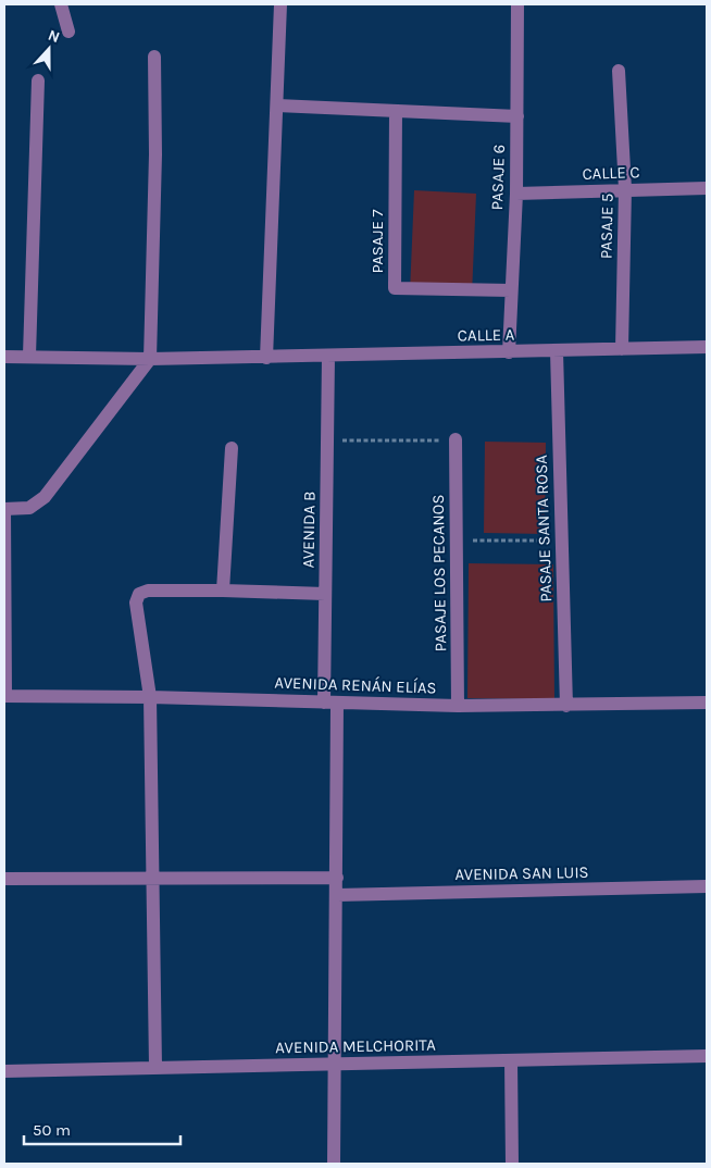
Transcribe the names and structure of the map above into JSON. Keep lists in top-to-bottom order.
{
  "streets": {
    "street": [
      "CALLE C",
      "PASAJE 6",
      "PASAJE 5",
      "PASAJE 7",
      "CALLE A",
      "PASAJE SANTA ROSA",
      "AVENIDA B",
      "PASAJE LOS PECANOS",
      "AVENIDA RENÁN ELÍAS",
      "AVENIDA SAN LUIS",
      "AVENIDA MELCHORITA"
    ]
  },
  "crossings": [
    ["CALLE C", "PASAJE 6"],
    ["CALLE C", "PASAJE 5"],
    ["PASAJE 6", "PASAJE 7"],
    ["PASAJE 6", "CALLE A"],
    ["PASAJE 5", "CALLE A"],
    ["CALLE A", "PASAJE SANTA ROSA"],
    ["CALLE A", "AVENIDA B"],
    ["PASAJE SANTA ROSA", "AVENIDA RENÁN ELÍAS"],
    ["AVENIDA B", "AVENIDA RENÁN ELÍAS"],
    ["AVENIDA B", "AVENIDA SAN LUIS"],
    ["AVENIDA B", "AVENIDA MELCHORITA"],
    ["PASAJE LOS PECANOS", "AVENIDA RENÁN ELÍAS"]
  ],
  "scale_bar": "50 m",
  "north": "top"
}
